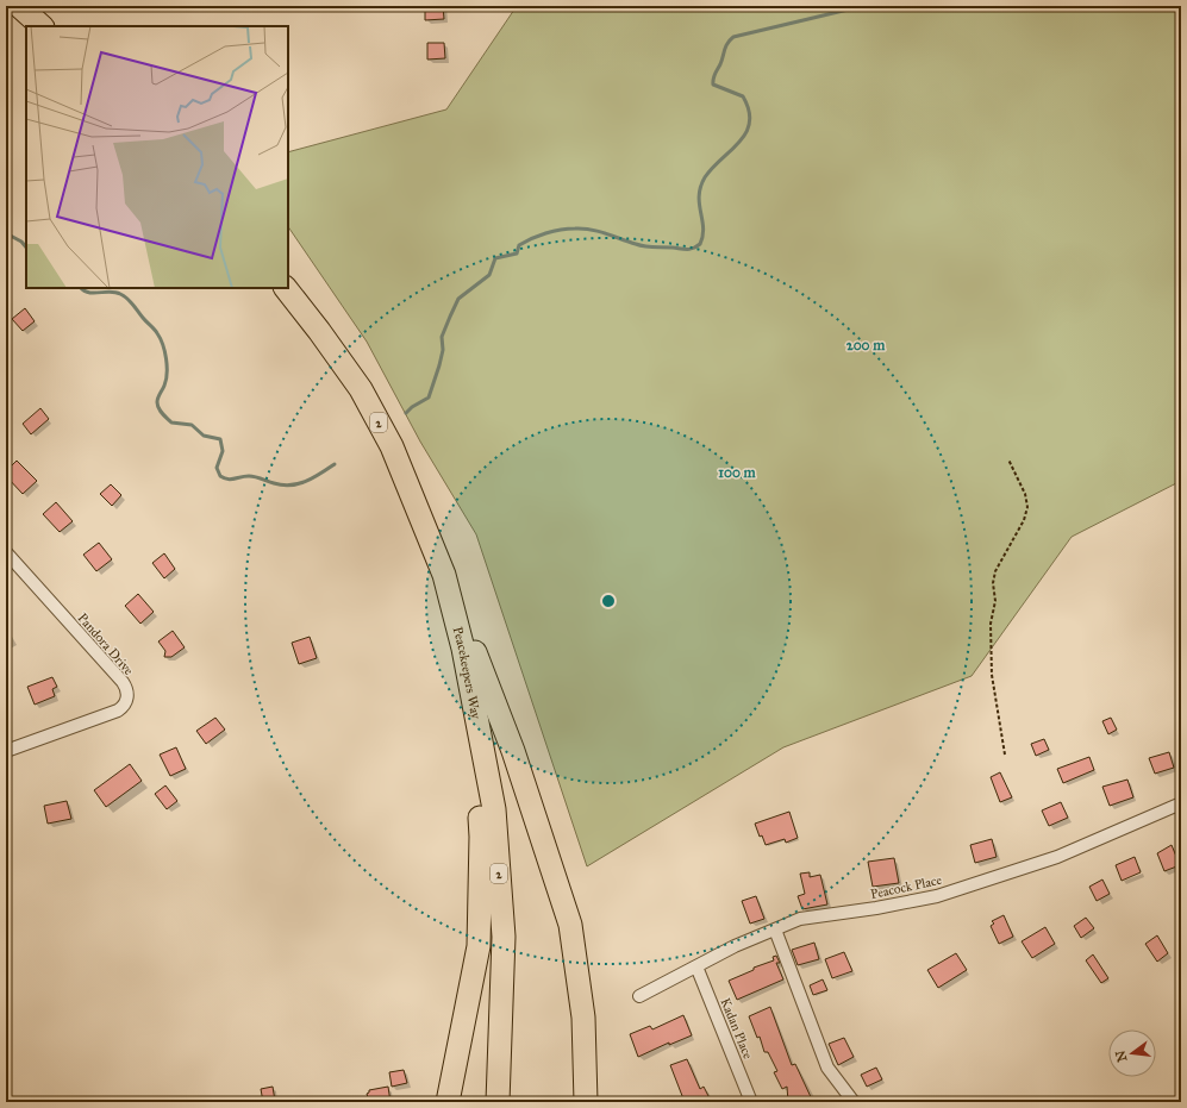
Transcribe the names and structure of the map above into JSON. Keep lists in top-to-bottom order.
{
  "streets": {
    "highway": ["2", "Peacekeepers Way"],
    "street": ["Pandora Drive", "Peacock Place", "Kadan Place"]
  },
  "crossings": [
    ["Peacock Place", "Kadan Place"]
  ],
  "north": "left",
  "rings": ["200 m", "100 m"]
}
